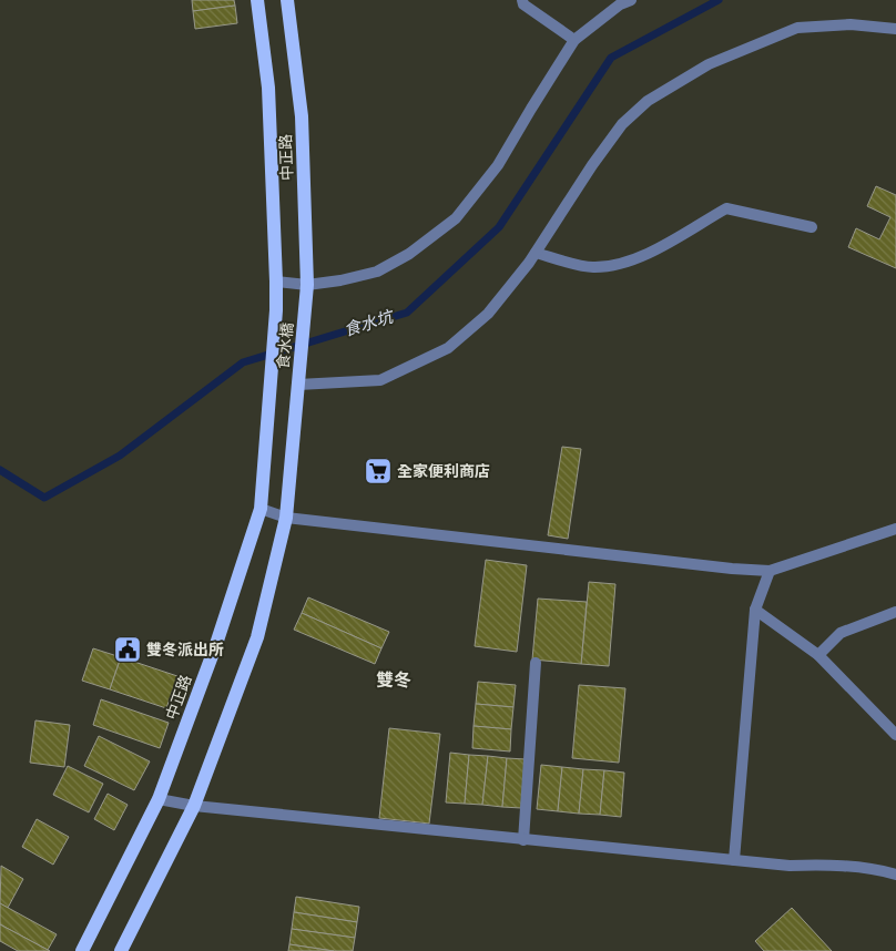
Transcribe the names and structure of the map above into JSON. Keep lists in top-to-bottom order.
{
  "streets": {
    "main road": ["中正路", "食水橋"]
  },
  "crossings": [
    ["中正路", "食水橋"]
  ],
  "districts": ["雙冬"],
  "water": ["食水坑"],
  "places": {
    "supermarket": ["全家便利商店"],
    "public building": ["雙冬派出所"]
  }
}
